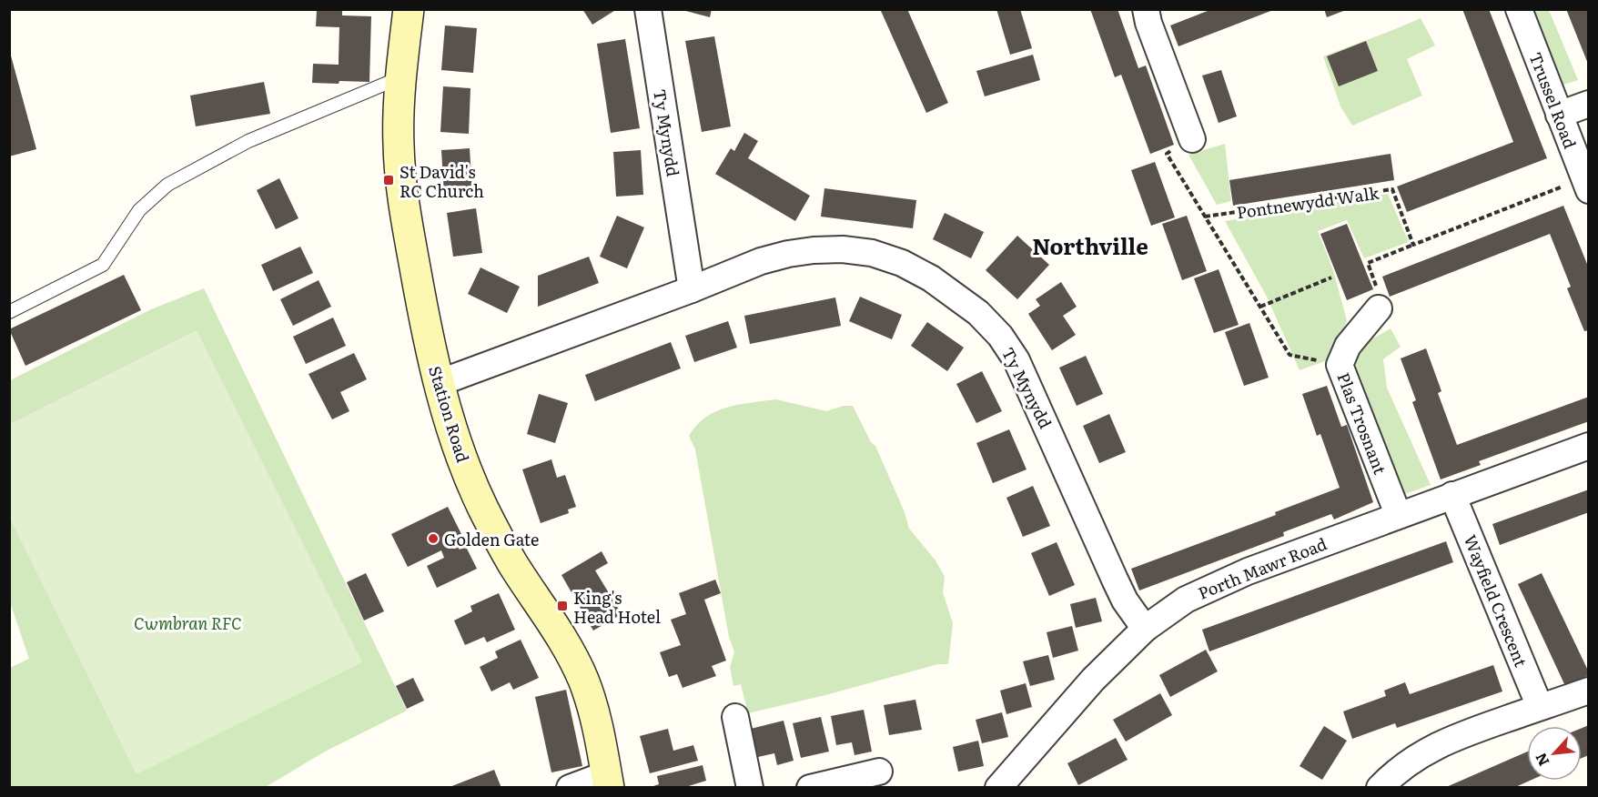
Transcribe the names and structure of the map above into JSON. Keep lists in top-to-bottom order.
{
  "streets": {
    "street": [
      "Trussel Road",
      "Ty Mynydd",
      "Station Road",
      "Plas Trosnant",
      "Porth Mawr Road",
      "Wayfield Crescent"
    ],
    "path": ["Pontnewydd Walk"]
  },
  "crossings": [
    ["Ty Mynydd", "Station Road"],
    ["Ty Mynydd", "Porth Mawr Road"],
    ["Plas Trosnant", "Porth Mawr Road"],
    ["Porth Mawr Road", "Wayfield Crescent"]
  ],
  "districts": ["Northville"],
  "parks": ["Cwmbran RFC"],
  "places": {
    "transit": ["St David's RC Church", "King's Head Hotel"],
    "other": ["Golden Gate"]
  },
  "north": "bottom left"
}
